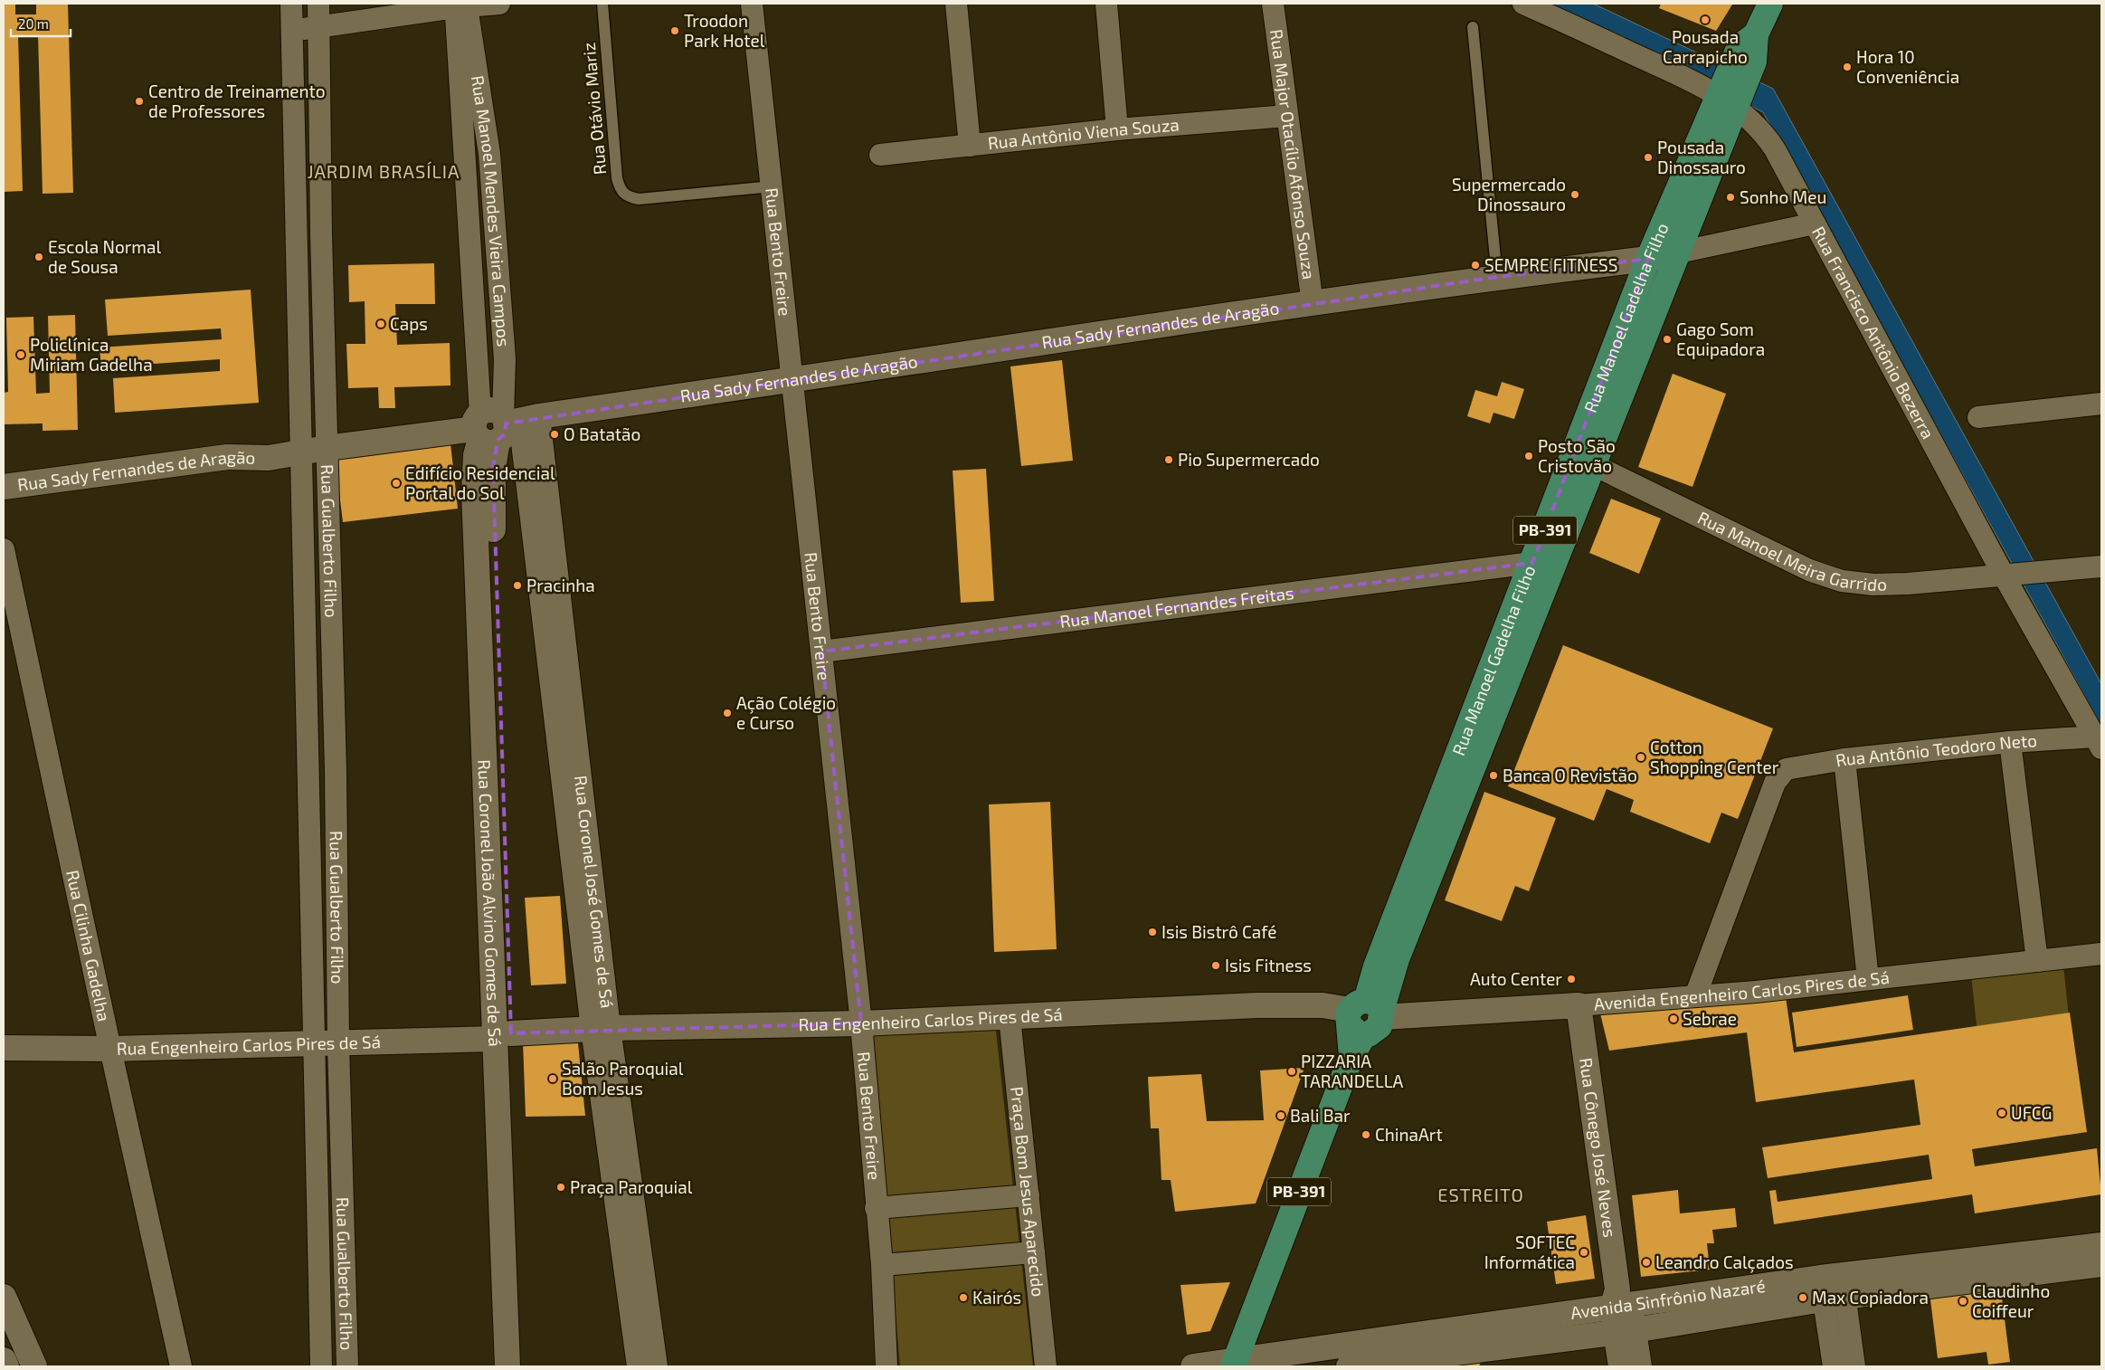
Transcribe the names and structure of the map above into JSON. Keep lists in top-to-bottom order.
{
  "streets": {
    "main road": ["Rua Manoel Gadelha Filho", "PB-391"],
    "street": [
      "Rua Antônio Viena Souza",
      "Rua Major Otacílio Afonso Souza",
      "Rua Manoel Mendes Vieira Campos",
      "Rua Bento Freire",
      "Rua Sady Fernandes de Aragão",
      "Rua Francisco Antônio Bezerra",
      "Rua Gualberto Filho",
      "Rua Manoel Meira Garrido",
      "Rua Manoel Fernandes Freitas",
      "Rua Antônio Teodoro Neto",
      "Rua Coronel José Gomes de Sá",
      "Rua Coronel João Alvino Gomes de Sá",
      "Rua Cilinha Gadelha",
      "Avenida Engenheiro Carlos Pires de Sá",
      "Rua Engenheiro Carlos Pires de Sá",
      "Rua Cônego José Neves",
      "Praça Bom Jesus Aparecido",
      "Avenida Sinfrônio Nazaré"
    ],
    "lane": ["Rua Otávio Mariz"]
  },
  "crossings": [
    ["Rua Otávio Mariz", "Rua Bento Freire"],
    ["Rua Antônio Viena Souza", "Rua Major Otacílio Afonso Souza"],
    ["Rua Major Otacílio Afonso Souza", "Rua Sady Fernandes de Aragão"],
    ["Rua Manoel Mendes Vieira Campos", "Rua Sady Fernandes de Aragão"],
    ["Rua Manoel Mendes Vieira Campos", "Rua Coronel José Gomes de Sá"],
    ["Rua Manoel Mendes Vieira Campos", "Rua Coronel João Alvino Gomes de Sá"],
    ["Rua Bento Freire", "Rua Sady Fernandes de Aragão"],
    ["Rua Bento Freire", "Rua Manoel Fernandes Freitas"],
    ["Rua Bento Freire", "Rua Engenheiro Carlos Pires de Sá"],
    ["Rua Manoel Gadelha Filho", "Rua Sady Fernandes de Aragão"],
    ["Rua Manoel Gadelha Filho", "Rua Francisco Antônio Bezerra"],
    ["Rua Manoel Gadelha Filho", "PB-391"],
    ["Rua Manoel Gadelha Filho", "Rua Manoel Meira Garrido"],
    ["Rua Manoel Gadelha Filho", "Rua Manoel Fernandes Freitas"],
    ["Rua Manoel Gadelha Filho", "Avenida Engenheiro Carlos Pires de Sá"],
    ["Rua Manoel Gadelha Filho", "Rua Engenheiro Carlos Pires de Sá"],
    ["Rua Sady Fernandes de Aragão", "Rua Francisco Antônio Bezerra"],
    ["Rua Sady Fernandes de Aragão", "Rua Gualberto Filho"],
    ["Rua Sady Fernandes de Aragão", "Rua Coronel José Gomes de Sá"],
    ["Rua Sady Fernandes de Aragão", "Rua Coronel João Alvino Gomes de Sá"],
    ["Rua Francisco Antônio Bezerra", "PB-391"],
    ["Rua Francisco Antônio Bezerra", "Rua Manoel Meira Garrido"],
    ["Rua Francisco Antônio Bezerra", "Rua Antônio Teodoro Neto"],
    ["PB-391", "Avenida Engenheiro Carlos Pires de Sá"],
    ["PB-391", "Rua Engenheiro Carlos Pires de Sá"],
    ["PB-391", "Avenida Sinfrônio Nazaré"],
    ["Rua Gualberto Filho", "Rua Engenheiro Carlos Pires de Sá"],
    ["Rua Antônio Teodoro Neto", "Avenida Engenheiro Carlos Pires de Sá"],
    ["Rua Coronel José Gomes de Sá", "Rua Coronel João Alvino Gomes de Sá"],
    ["Rua Coronel José Gomes de Sá", "Rua Engenheiro Carlos Pires de Sá"],
    ["Rua Coronel João Alvino Gomes de Sá", "Rua Engenheiro Carlos Pires de Sá"],
    ["Rua Cilinha Gadelha", "Rua Engenheiro Carlos Pires de Sá"],
    ["Avenida Engenheiro Carlos Pires de Sá", "Rua Engenheiro Carlos Pires de Sá"],
    ["Avenida Engenheiro Carlos Pires de Sá", "Rua Cônego José Neves"],
    ["Rua Engenheiro Carlos Pires de Sá", "Praça Bom Jesus Aparecido"],
    ["Rua Cônego José Neves", "Avenida Sinfrônio Nazaré"]
  ],
  "districts": ["JARDIM BRASÍLIA", "ESTREITO"],
  "places": [
    "Pousada Carrapicho",
    "Troodon Park Hotel",
    "Hora 10 Conveniência",
    "Centro de Treinamento de Professores",
    "Pousada Dinossauro",
    "Supermercado Dinossauro",
    "Sonho Meu",
    "Escola Normal de Sousa",
    "SEMPRE FITNESS",
    "Caps",
    "Gago Som Equipadora",
    "Policlínica Miriam Gadelha",
    "O Batatão",
    "Posto São Cristovão",
    "Pio Supermercado",
    "Edifício Residencial Portal do Sol",
    "Pracinha",
    "Ação Colégio e Curso",
    "Cotton Shopping Center",
    "Banca O Revistão",
    "Isis Bistrô Café",
    "Isis Fitness",
    "Auto Center",
    "Sebrae",
    "PIZZARIA TARANDELLA",
    "Salão Paroquial Bom Jesus",
    "UFCG",
    "Bali Bar",
    "ChinaArt",
    "Praça Paroquial",
    "SOFTEC Informática",
    "Leandro Calçados",
    "Kairós",
    "Max Copiadora",
    "Claudinho Coiffeur"
  ],
  "scale_bar": "20 m"
}
